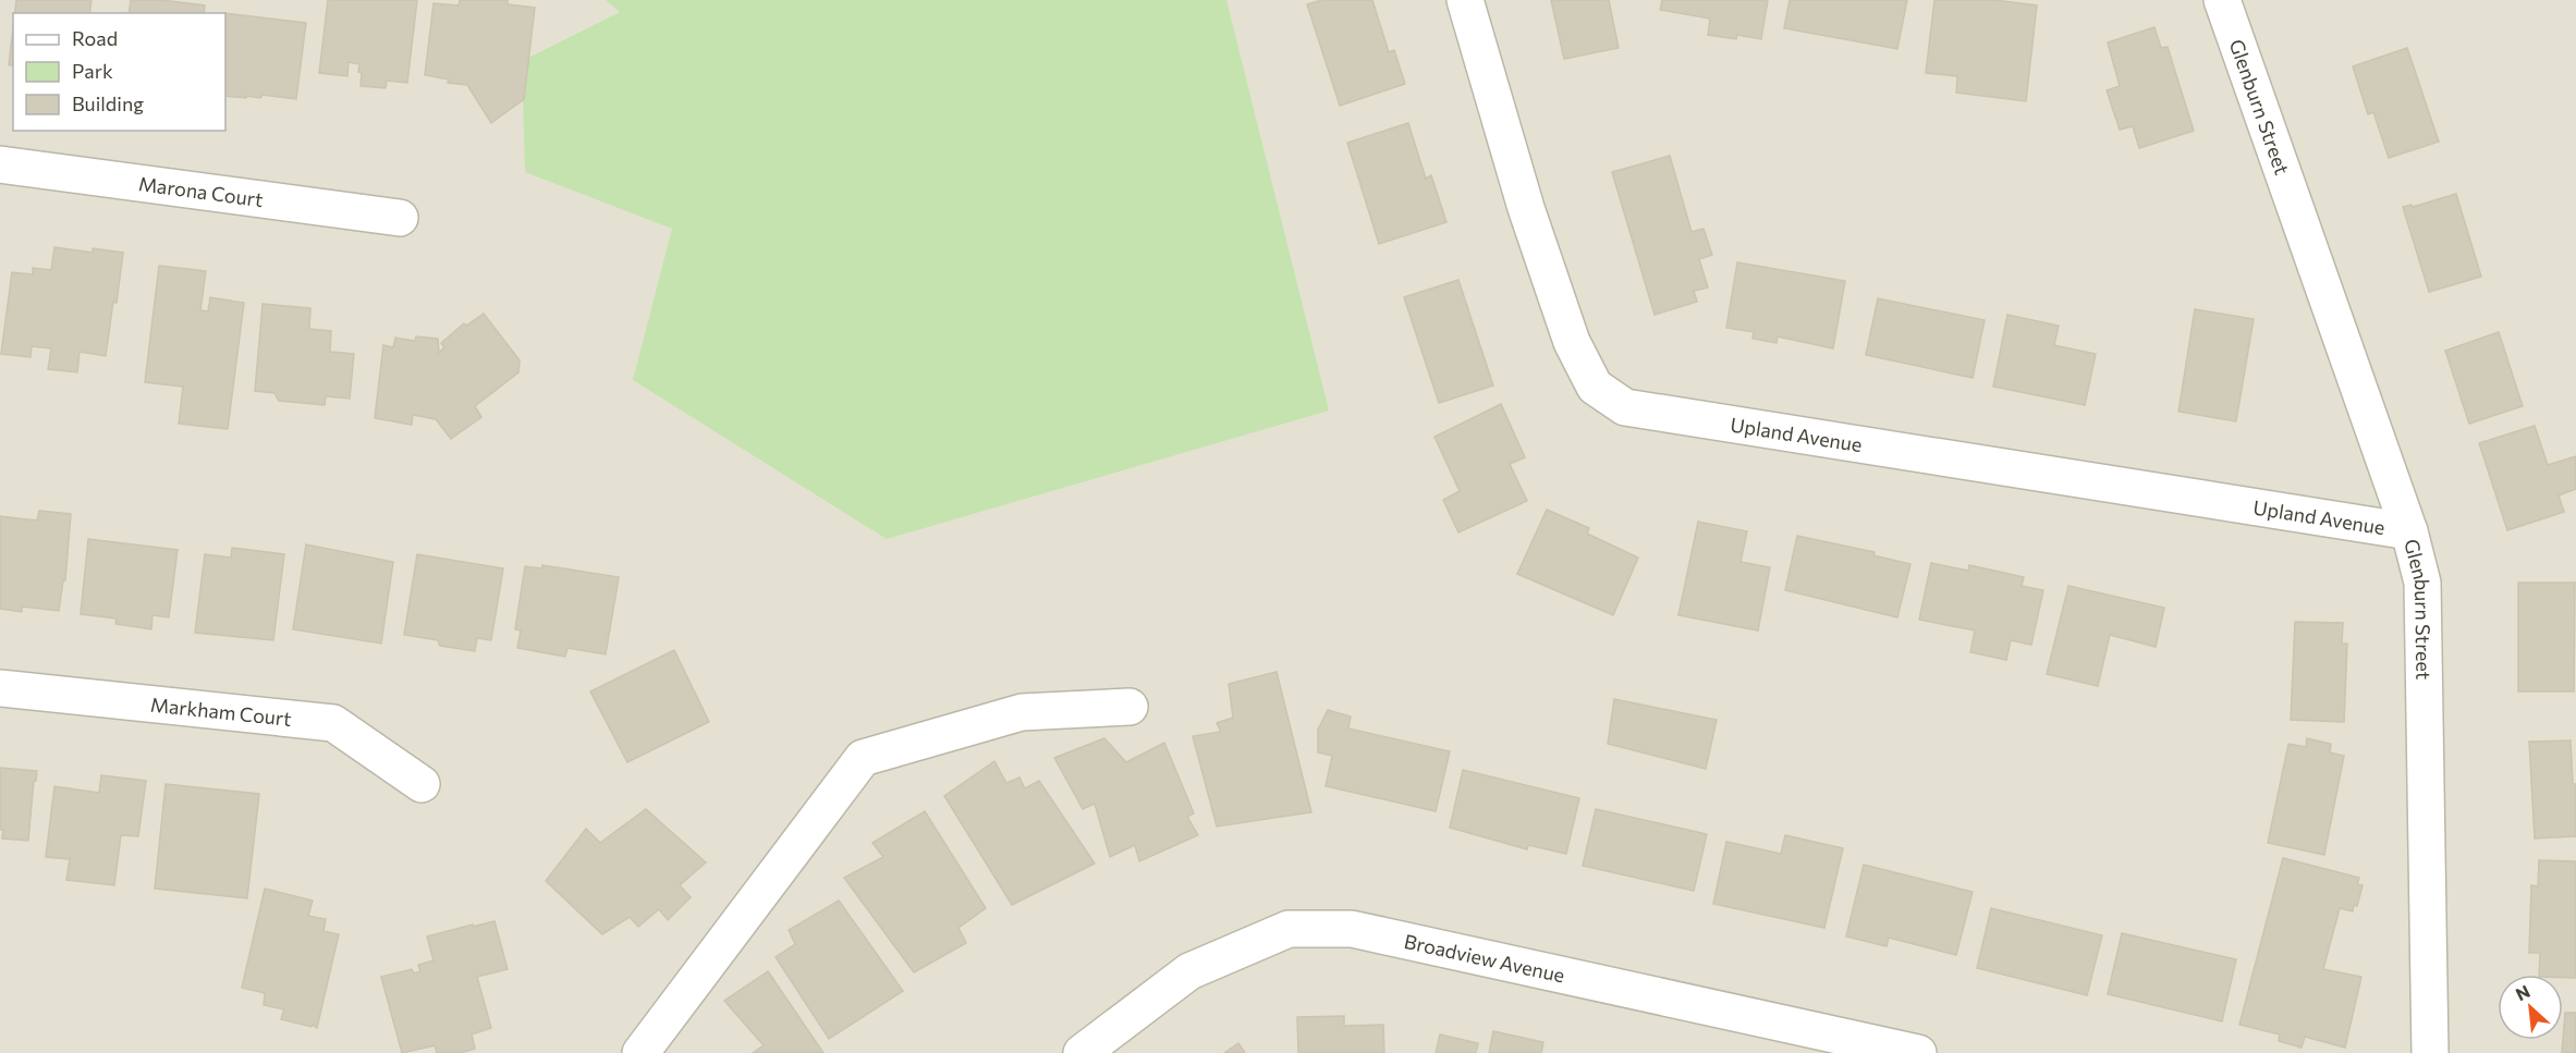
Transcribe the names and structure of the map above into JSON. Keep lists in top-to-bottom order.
{
  "streets": {
    "street": [
      "Glenburn Street",
      "Marona Court",
      "Upland Avenue",
      "Markham Court",
      "Broadview Avenue"
    ]
  },
  "crossings": [
    ["Glenburn Street", "Upland Avenue"]
  ],
  "legend": ["Road", "Park", "Building"],
  "north": "top left"
}
